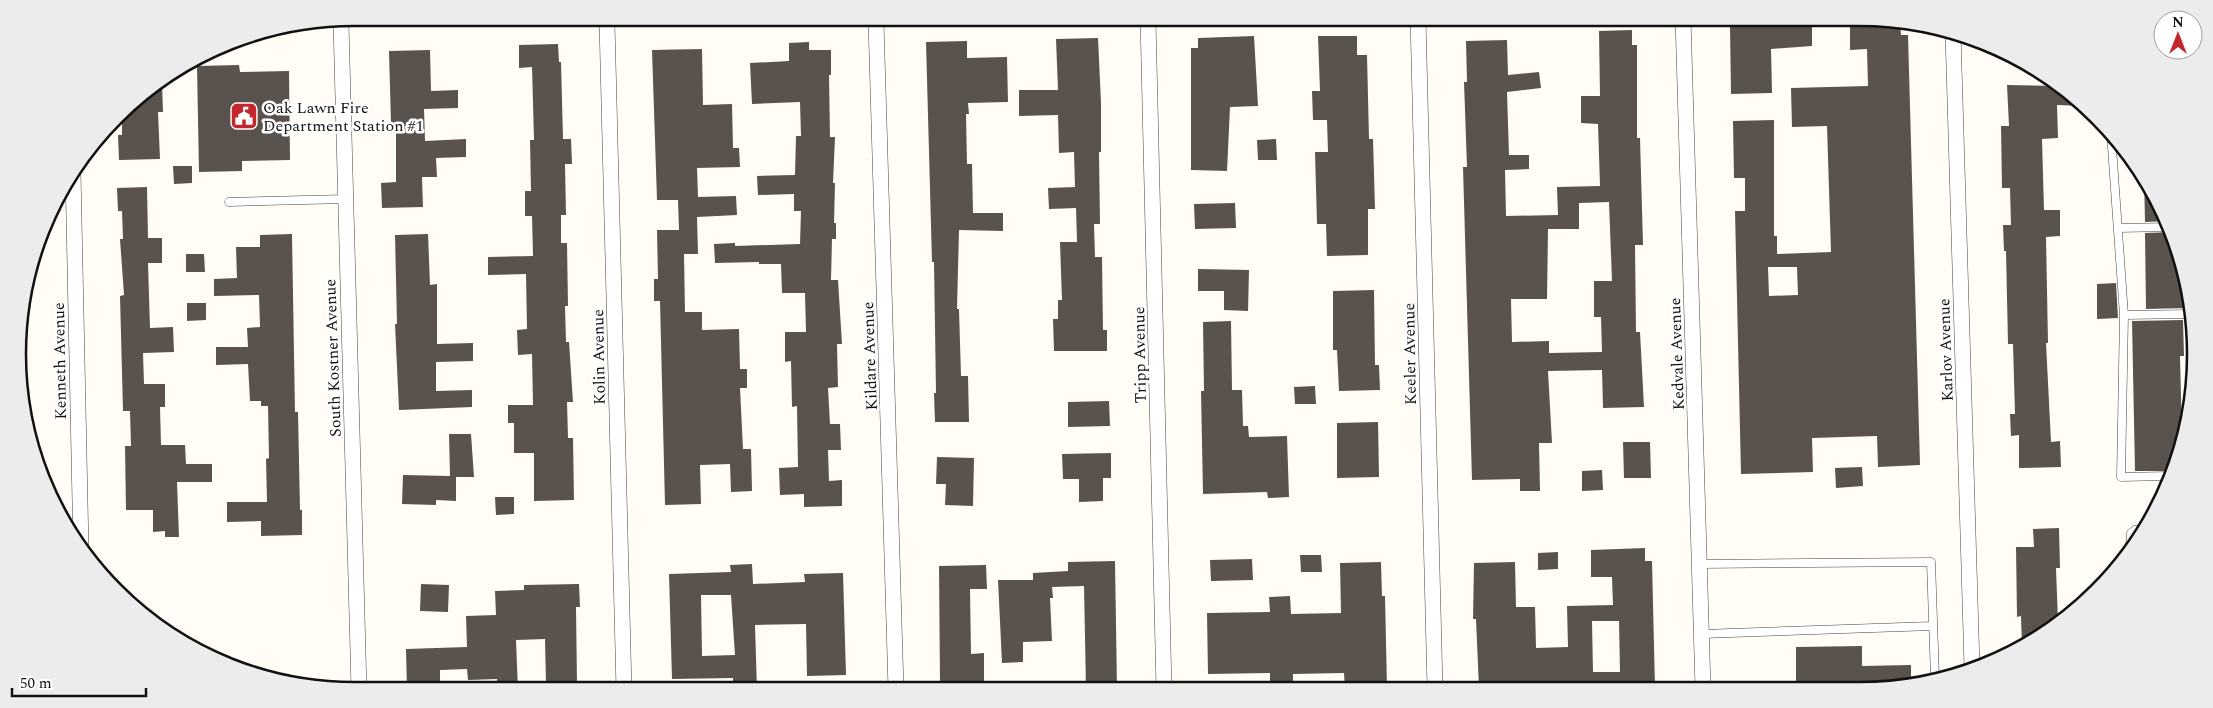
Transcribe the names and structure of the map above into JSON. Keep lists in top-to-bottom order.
{
  "streets": {
    "street": [
      "Karlov Avenue",
      "Keeler Avenue",
      "Kedvale Avenue",
      "Tripp Avenue",
      "Kildare Avenue",
      "Kolin Avenue",
      "South Kostner Avenue",
      "Kenneth Avenue"
    ]
  },
  "places": {
    "public building": ["Oak Lawn Fire Department Station #1"]
  },
  "scale_bar": "50 m",
  "north": "top"
}
